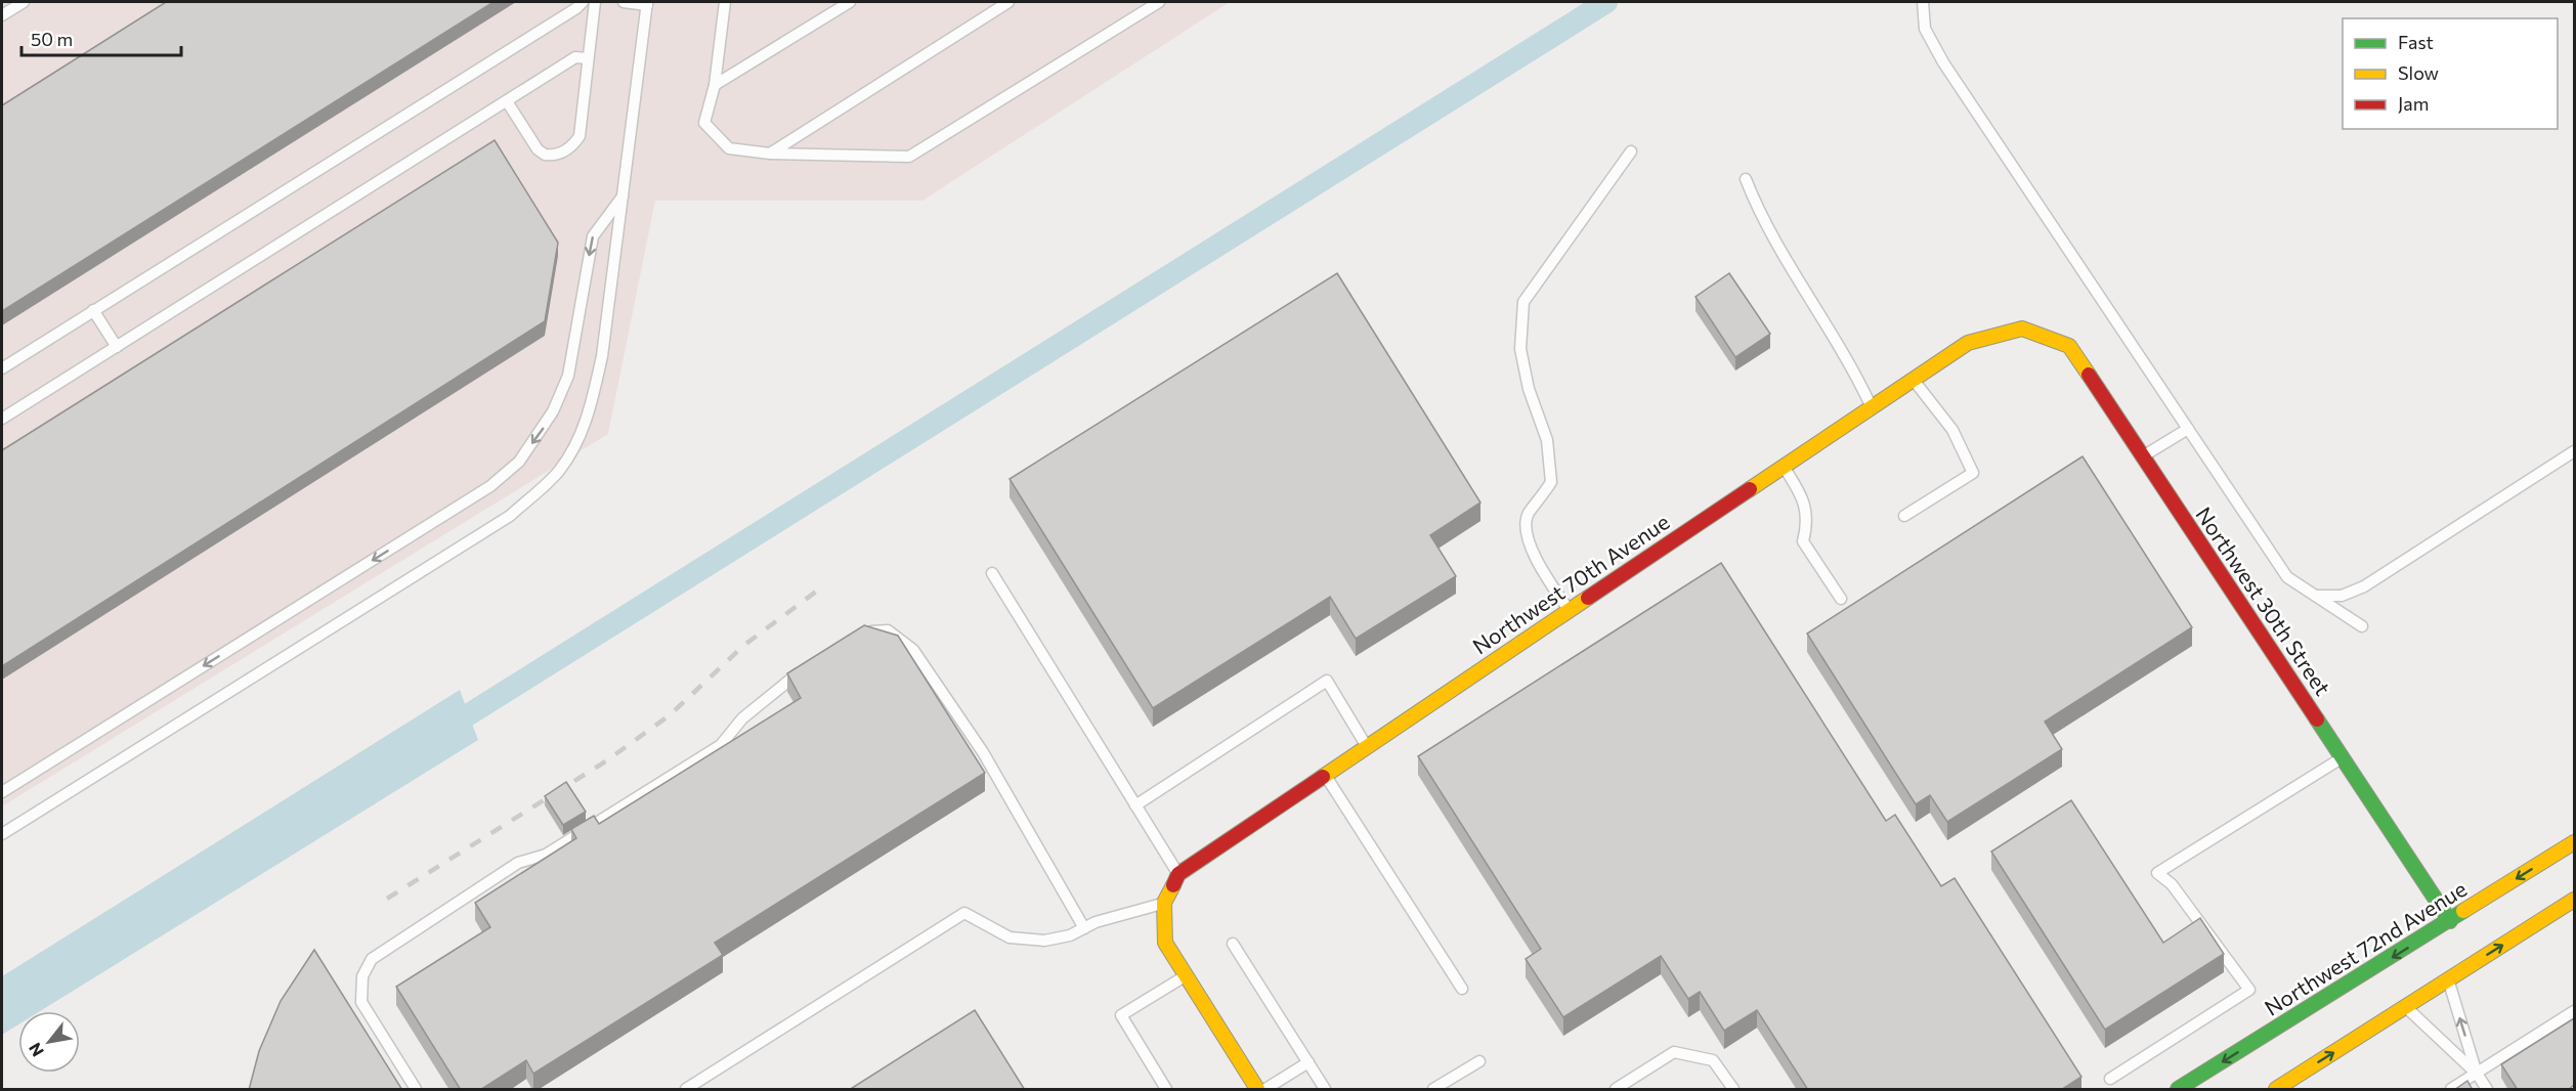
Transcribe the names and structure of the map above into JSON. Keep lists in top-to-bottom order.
{
  "streets": {
    "street": ["Northwest 70th Avenue", "Northwest 30th Street", "Northwest 72nd Avenue"]
  },
  "crossings": [
    ["Northwest 70th Avenue", "Northwest 30th Street"],
    ["Northwest 30th Street", "Northwest 72nd Avenue"]
  ],
  "legend": ["Fast", "Slow", "Jam"],
  "scale_bar": "50 m",
  "north": "bottom left"
}
